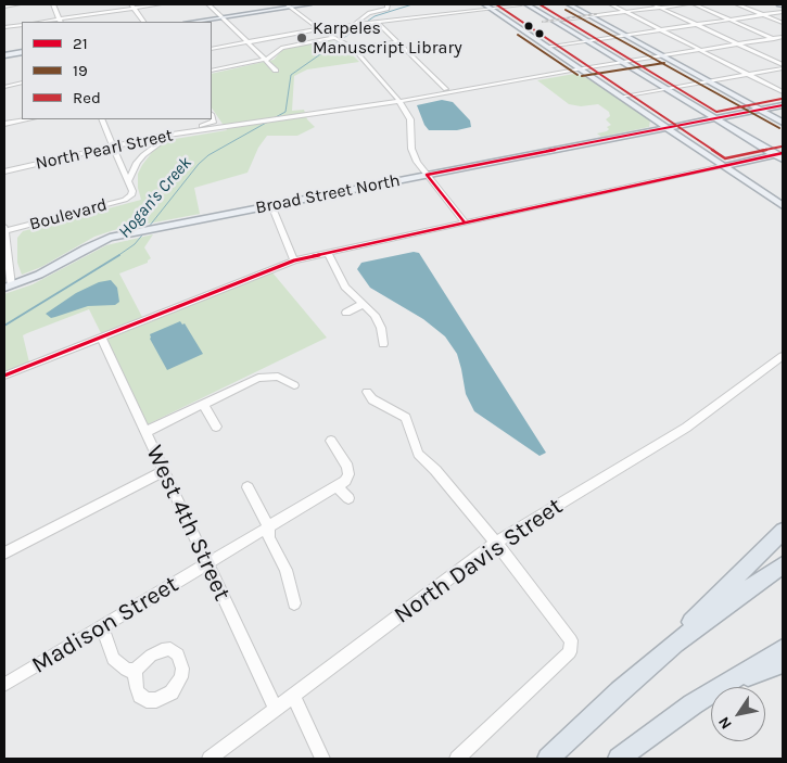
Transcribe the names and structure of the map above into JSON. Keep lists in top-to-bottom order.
{
  "streets": {
    "main road": ["Broad Street North"],
    "street": [
      "North Pearl Street",
      "Boulevard",
      "West 4th Street",
      "North Davis Street",
      "Madison Street"
    ]
  },
  "crossings": [
    ["West 4th Street", "North Davis Street"],
    ["West 4th Street", "Madison Street"]
  ],
  "water": ["Hogan's Creek"],
  "places": ["Karpeles Manuscript Library"],
  "lines": ["transit line Red", "transit line 19", "transit line 21"],
  "legend": ["21", "19", "Red"],
  "north": "bottom left"
}
